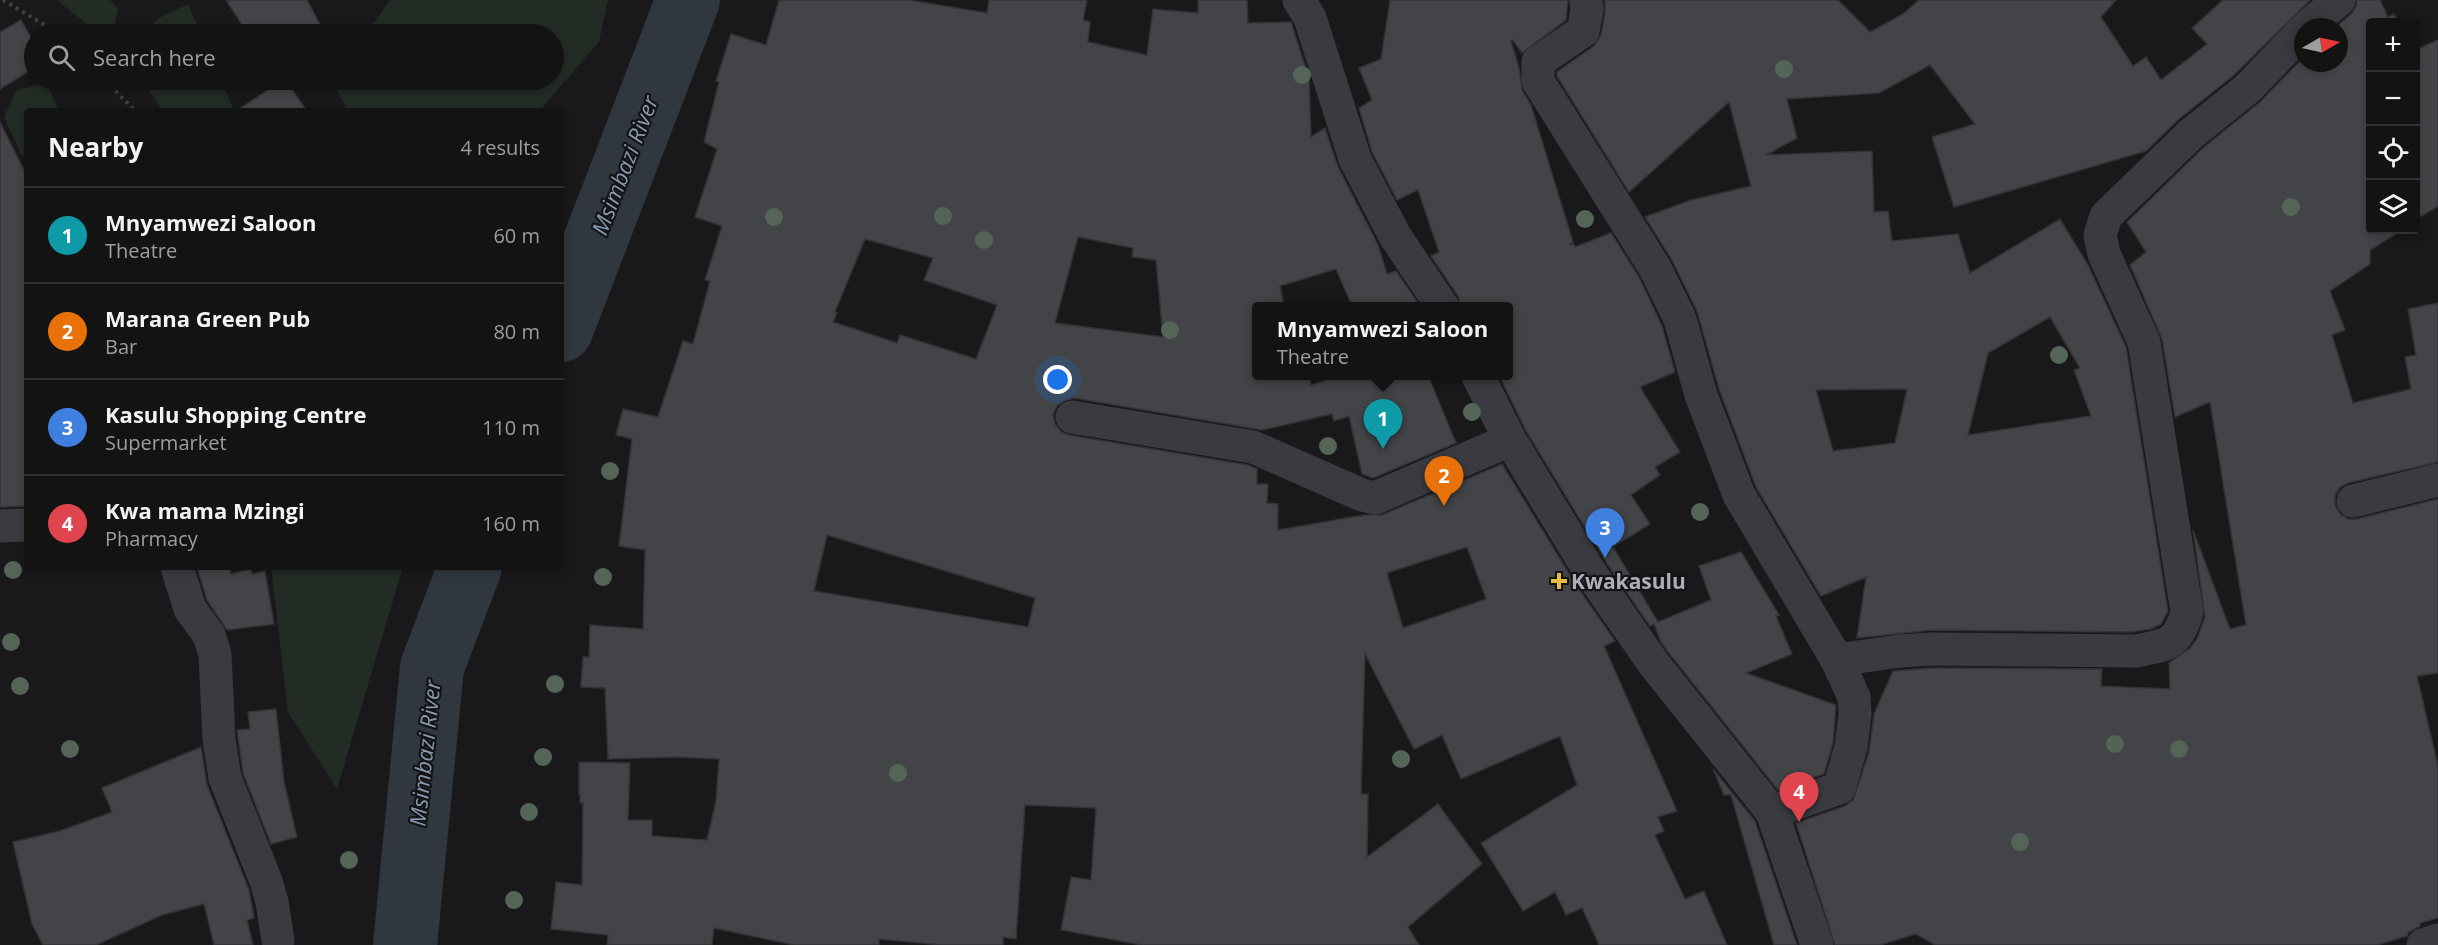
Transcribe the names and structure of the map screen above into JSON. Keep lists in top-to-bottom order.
{
  "water": ["Msimbazi River"],
  "places": {
    "health": ["Kwakasulu"]
  },
  "north": "right",
  "page": {
    "map_buttons": ["+", "−"],
    "search": "Search here",
    "heading": ["Nearby", "4 results"],
    "list": [
      {
        "mark": "1",
        "name": "Mnyamwezi Saloon",
        "note": "Theatre",
        "value": "60 m"
      },
      {
        "mark": "2",
        "name": "Marana Green Pub",
        "note": "Bar",
        "value": "80 m"
      },
      {
        "mark": "3",
        "name": "Kasulu Shopping Centre",
        "note": "Supermarket",
        "value": "110 m"
      },
      {
        "mark": "4",
        "name": "Kwa mama Mzingi",
        "note": "Pharmacy",
        "value": "160 m"
      }
    ],
    "popup": ["Mnyamwezi Saloon", "Theatre"],
    "pins": [
      "1",
      "2",
      "3",
      "4"
    ]
  }
}
